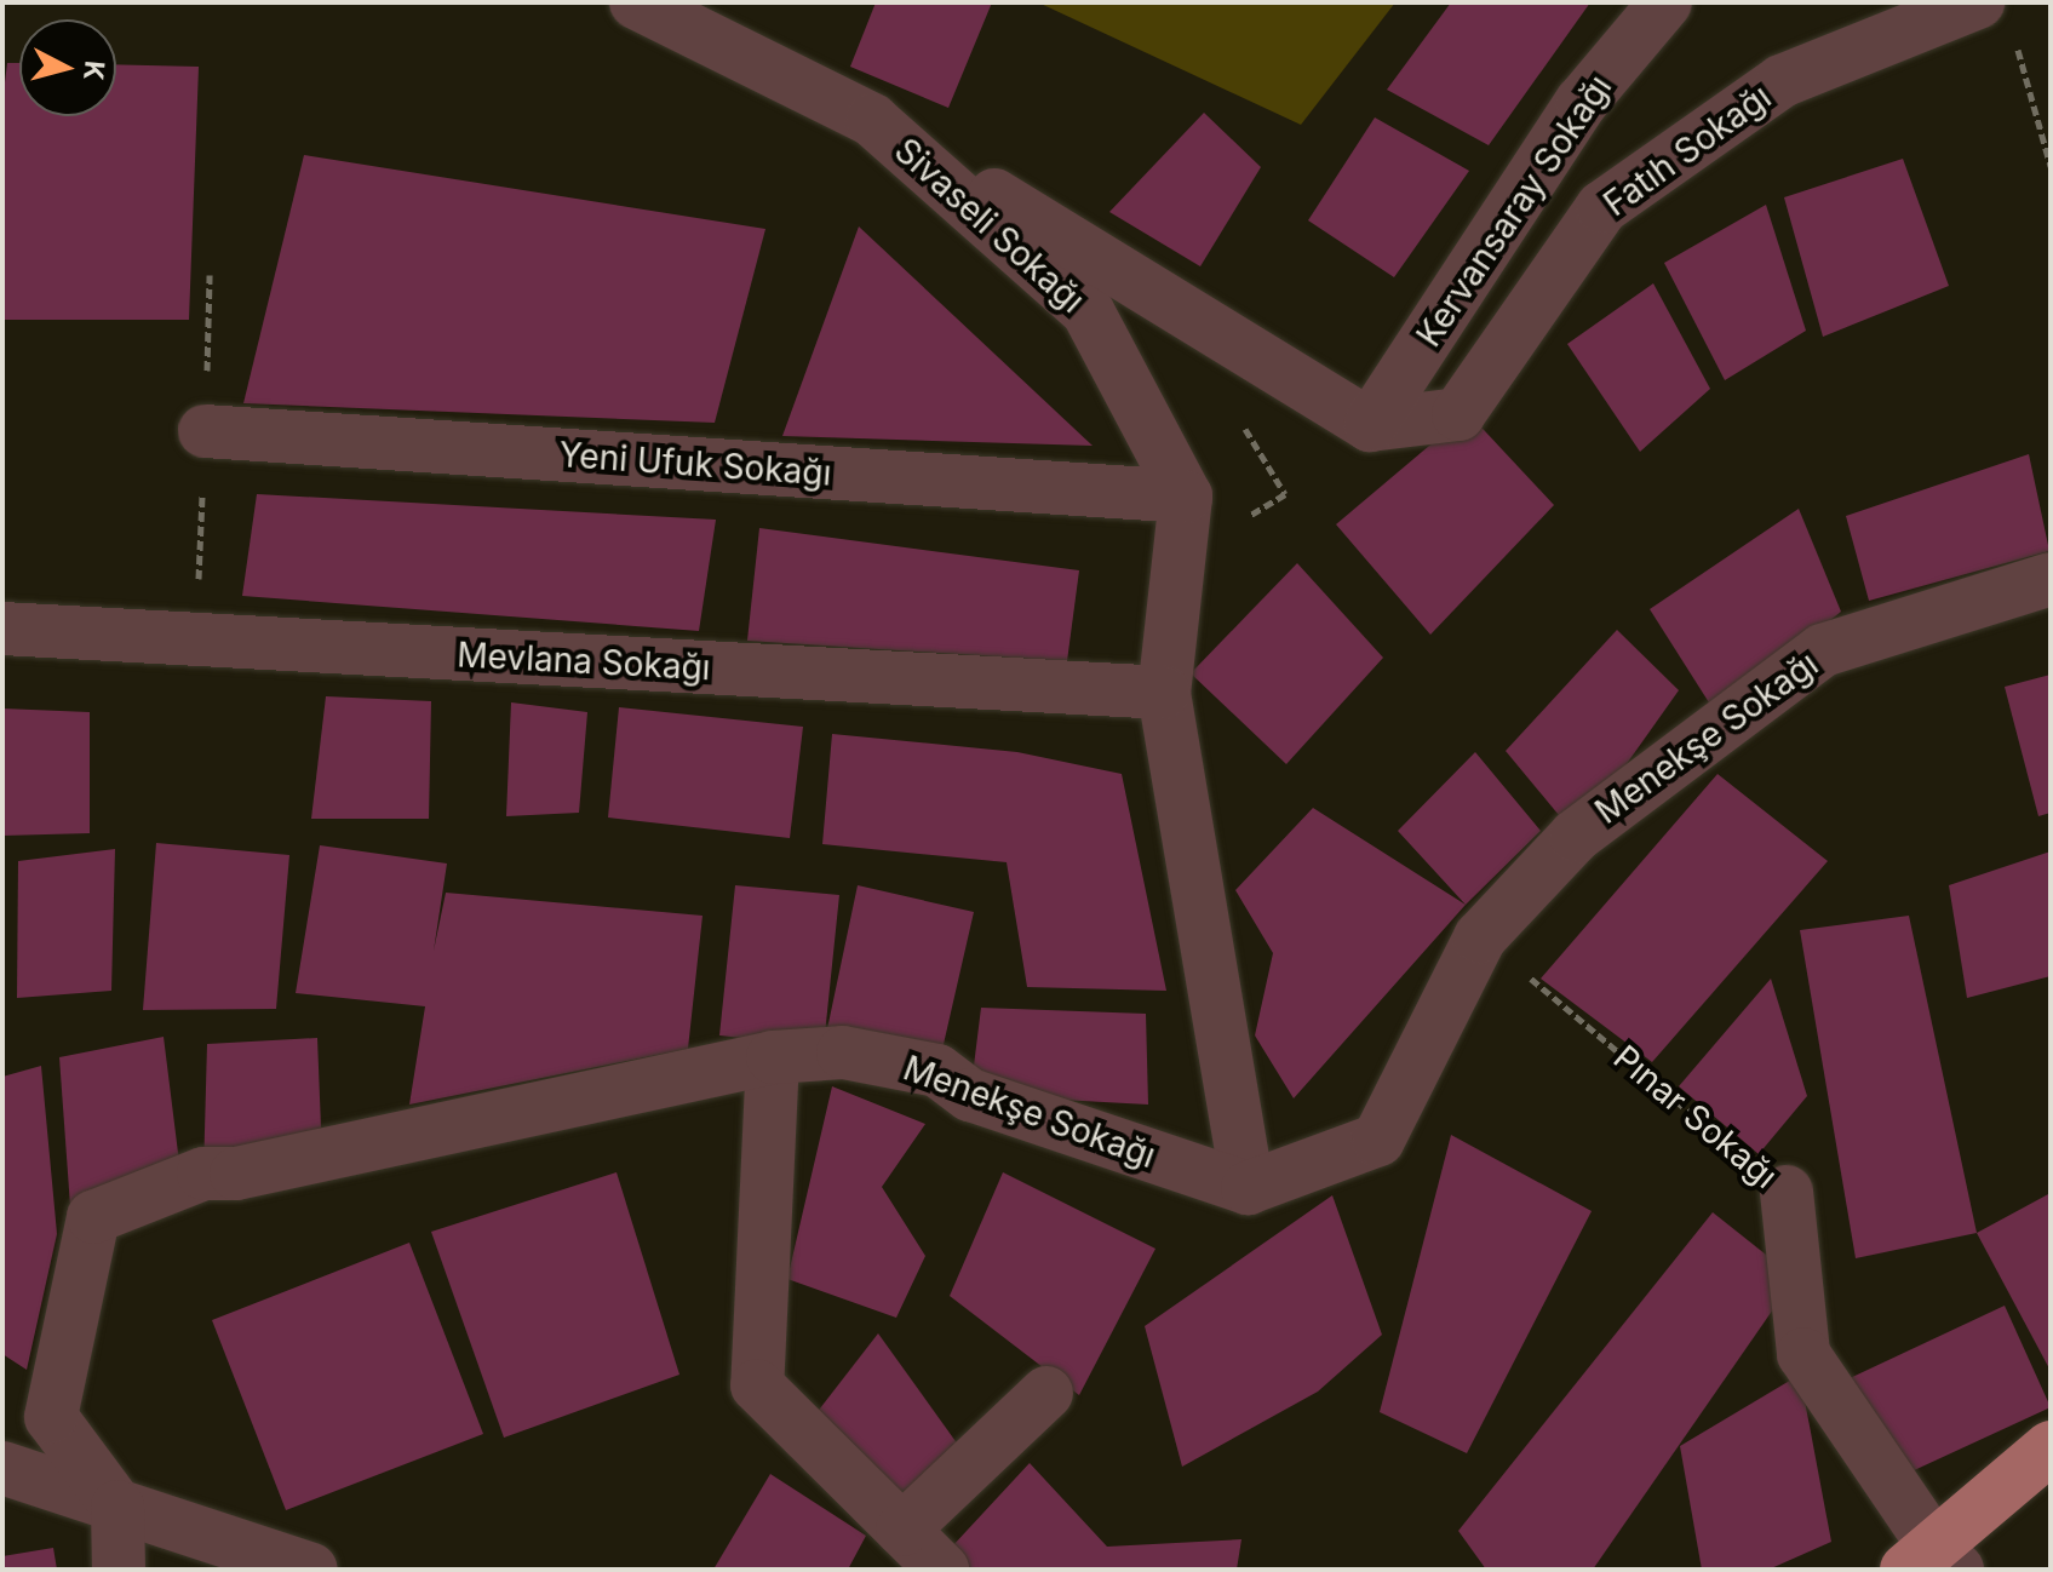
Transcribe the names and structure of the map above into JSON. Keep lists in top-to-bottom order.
{
  "streets": {
    "street": [
      "Fatıh Sokağı",
      "Kervansaray Sokağı",
      "Sivaseli Sokağı",
      "Yeni Ufuk Sokağı",
      "Mevlana Sokağı",
      "Menekşe Sokağı",
      "Pınar Sokağı"
    ]
  },
  "crossings": [
    ["Fatıh Sokağı", "Kervansaray Sokağı"],
    ["Sivaseli Sokağı", "Yeni Ufuk Sokağı"],
    ["Menekşe Sokağı", "Pınar Sokağı"]
  ],
  "north": "right"
}
